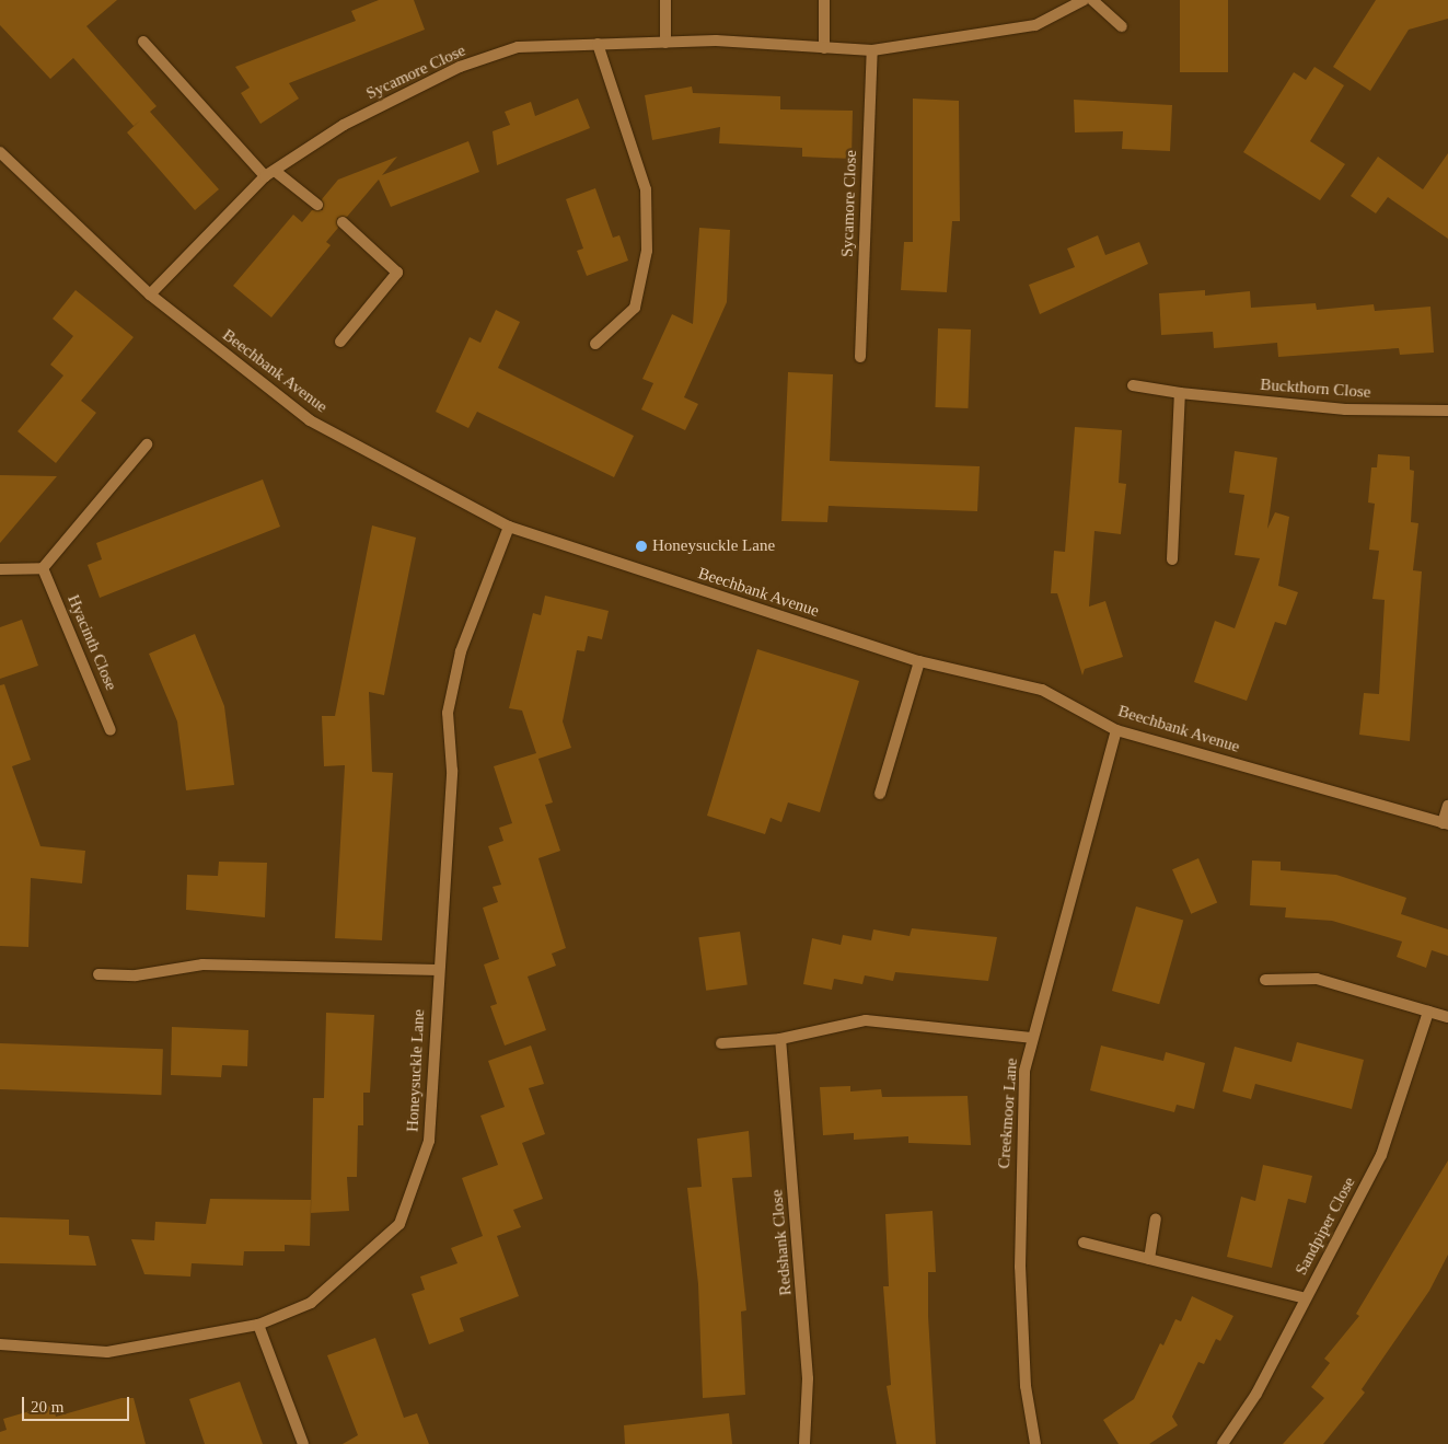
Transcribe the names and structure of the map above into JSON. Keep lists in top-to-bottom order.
{
  "streets": {
    "street": [
      "Sycamore Close",
      "Beechbank Avenue",
      "Buckthorn Close",
      "Hyacinth Close",
      "Honeysuckle Lane",
      "Creekmoor Lane",
      "Sandpiper Close",
      "Redshank Close"
    ]
  },
  "crossings": [
    ["Sycamore Close", "Beechbank Avenue"],
    ["Beechbank Avenue", "Honeysuckle Lane"],
    ["Beechbank Avenue", "Creekmoor Lane"]
  ],
  "places": ["Honeysuckle Lane"],
  "scale_bar": "20 m"
}
